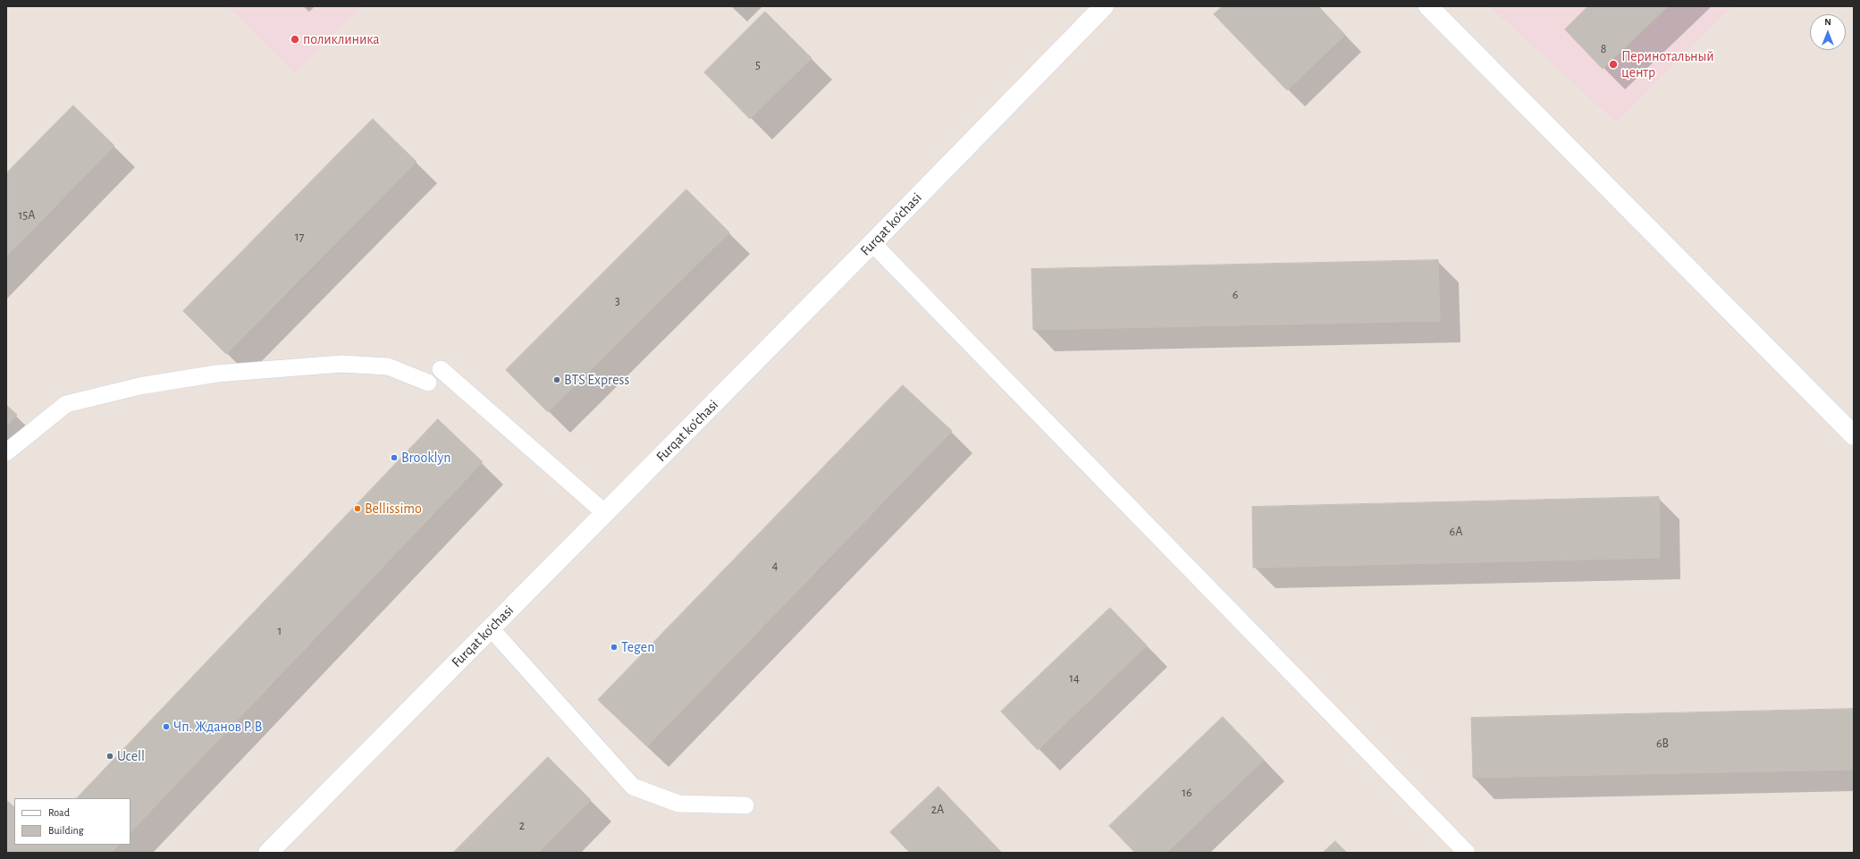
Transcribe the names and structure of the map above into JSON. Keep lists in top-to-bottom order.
{
  "streets": {
    "main road": ["Furqat ko'chasi"]
  },
  "places": [
    "поликлиника",
    "Перинотальный центр",
    "BTS Express",
    "Brooklyn",
    "Bellissimo",
    "Tegen",
    "Чп. Жданов Р. В",
    "Ucell"
  ],
  "house_numbers": [
    "8",
    "5",
    "15А",
    "17",
    "6",
    "3",
    "6А",
    "4",
    "1",
    "14",
    "6B",
    "16",
    "2А",
    "2"
  ],
  "legend": ["Road", "Building"],
  "north": "top"
}
